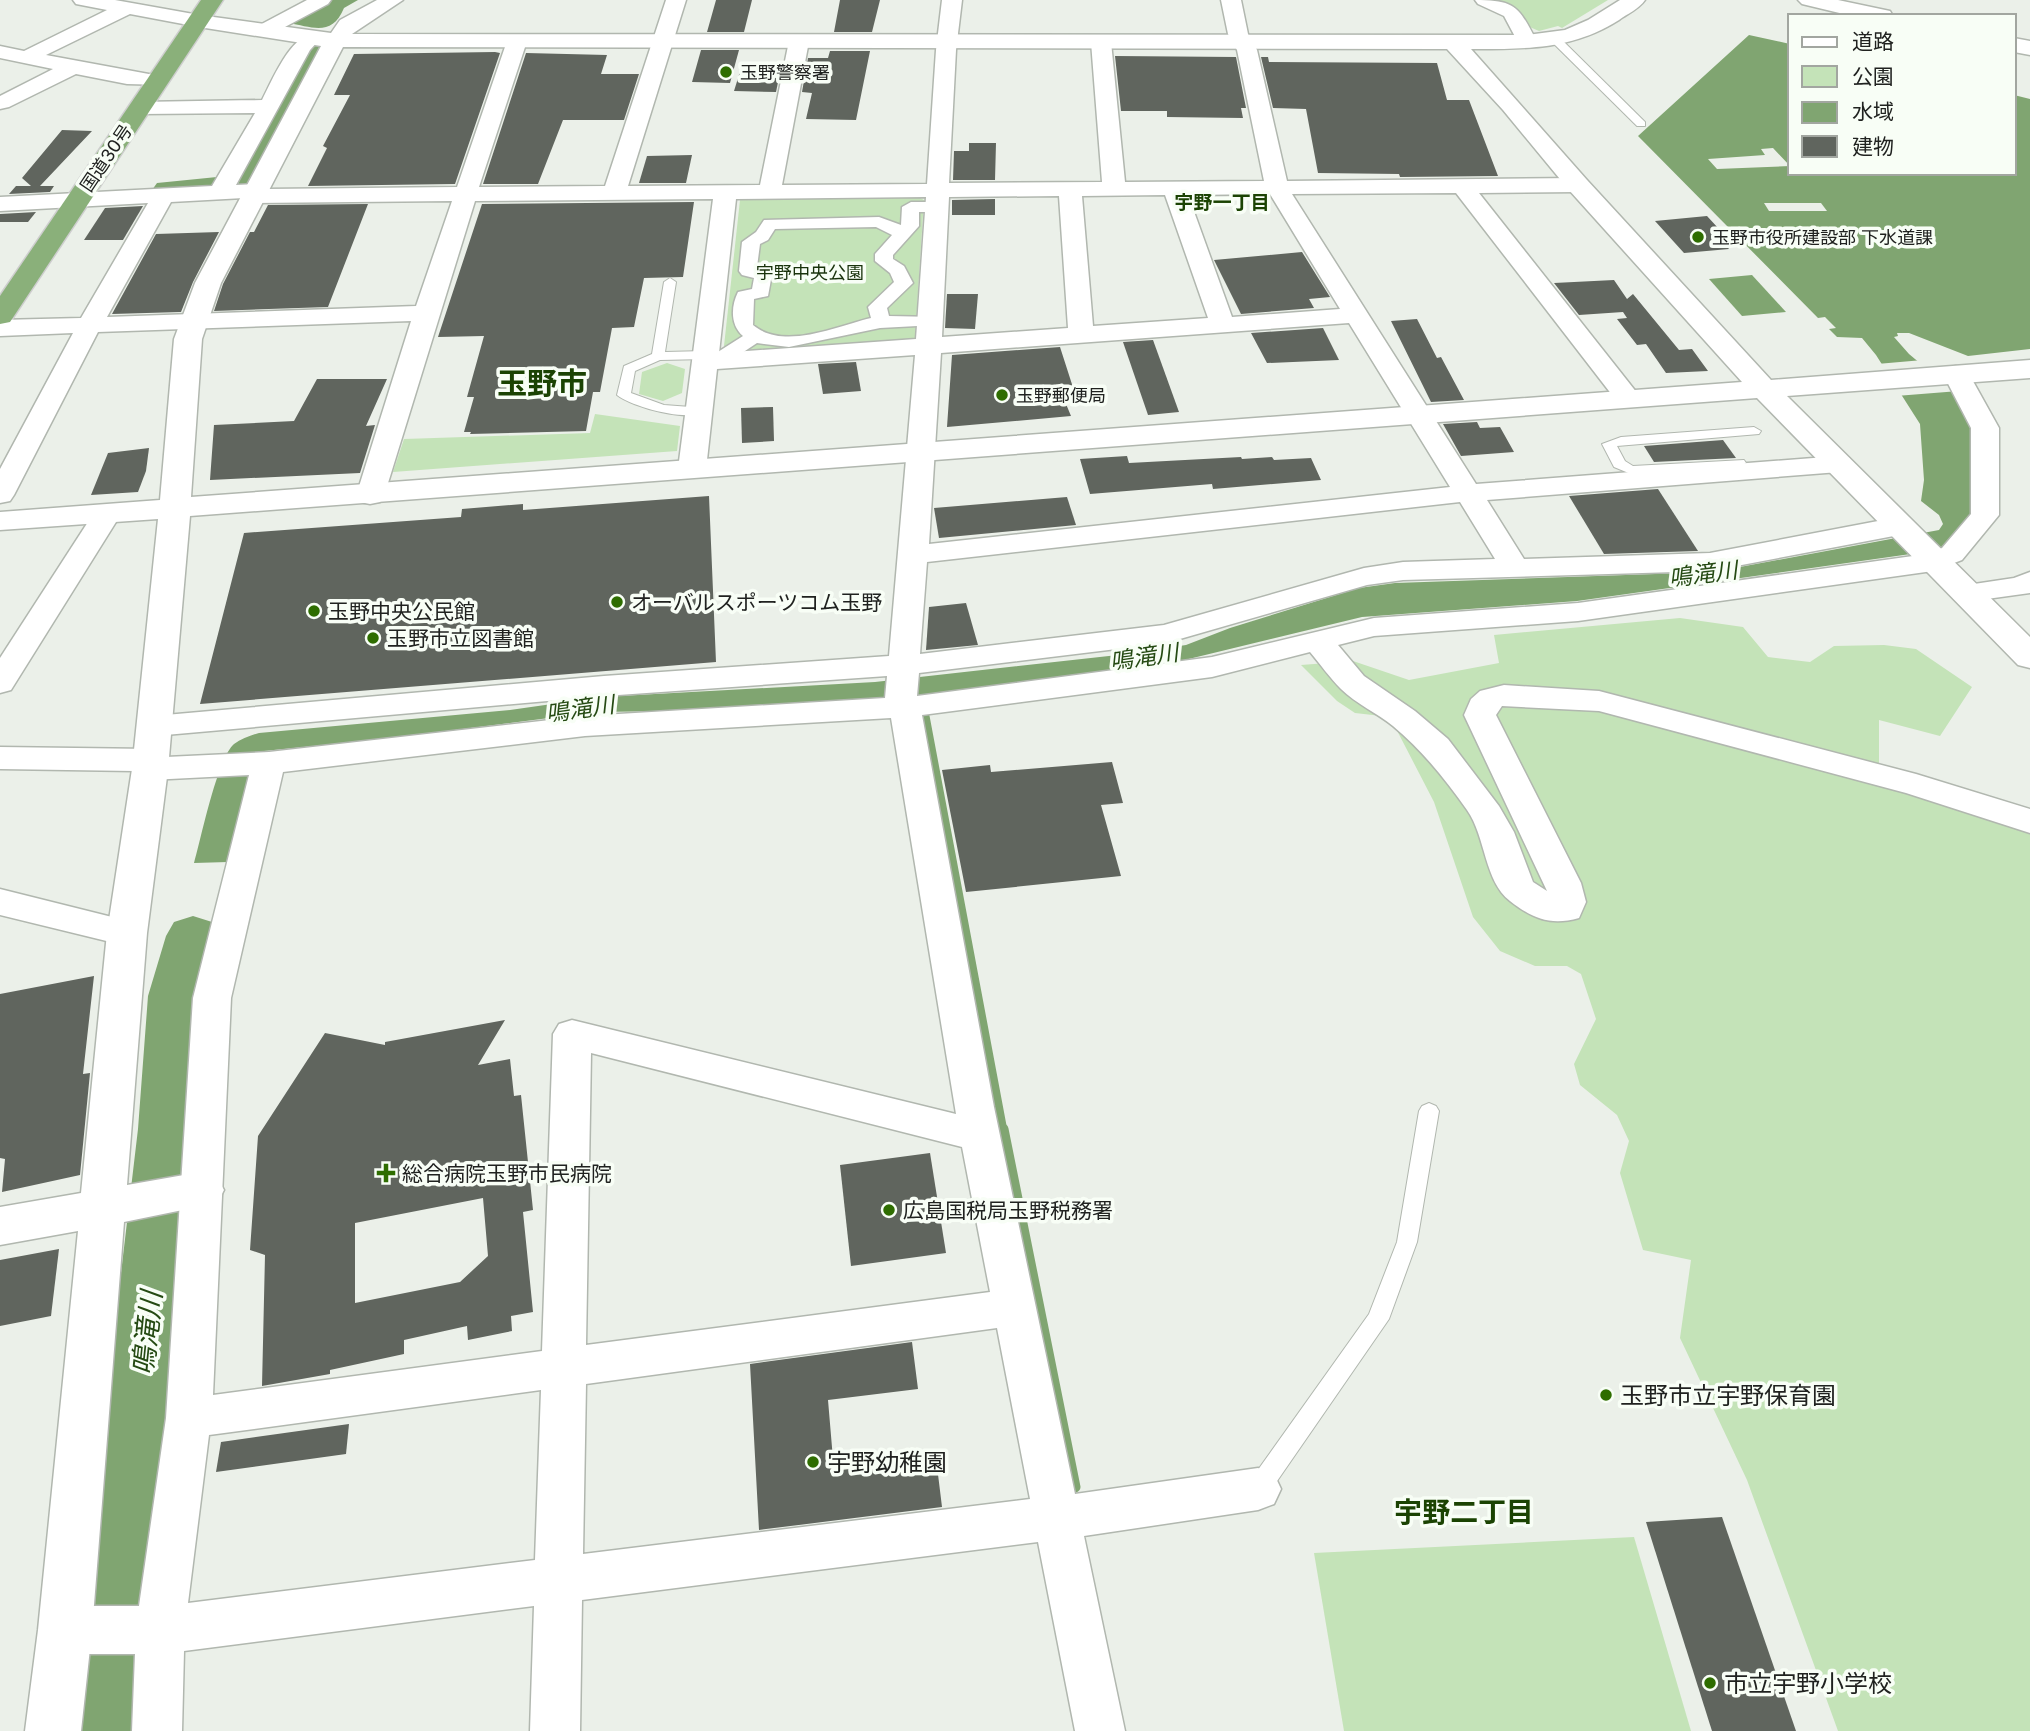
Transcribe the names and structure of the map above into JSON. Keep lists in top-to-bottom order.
{
  "streets": {
    "highway": ["国道30号"]
  },
  "districts": ["宇野一丁目", "玉野市", "宇野二丁目"],
  "water": ["鳴滝川"],
  "parks": ["宇野中央公園"],
  "places": {
    "other": [
      "玉野警察署",
      "玉野市役所建設部 下水道課",
      "玉野郵便局",
      "オーバルスポーツコム玉野",
      "玉野中央公民館",
      "玉野市立図書館",
      "広島国税局玉野税務署",
      "玉野市立宇野保育園",
      "宇野幼稚園",
      "市立宇野小学校"
    ],
    "health": ["総合病院玉野市民病院"]
  },
  "legend": [
    "道路",
    "公園",
    "水域",
    "建物"
  ]
}
